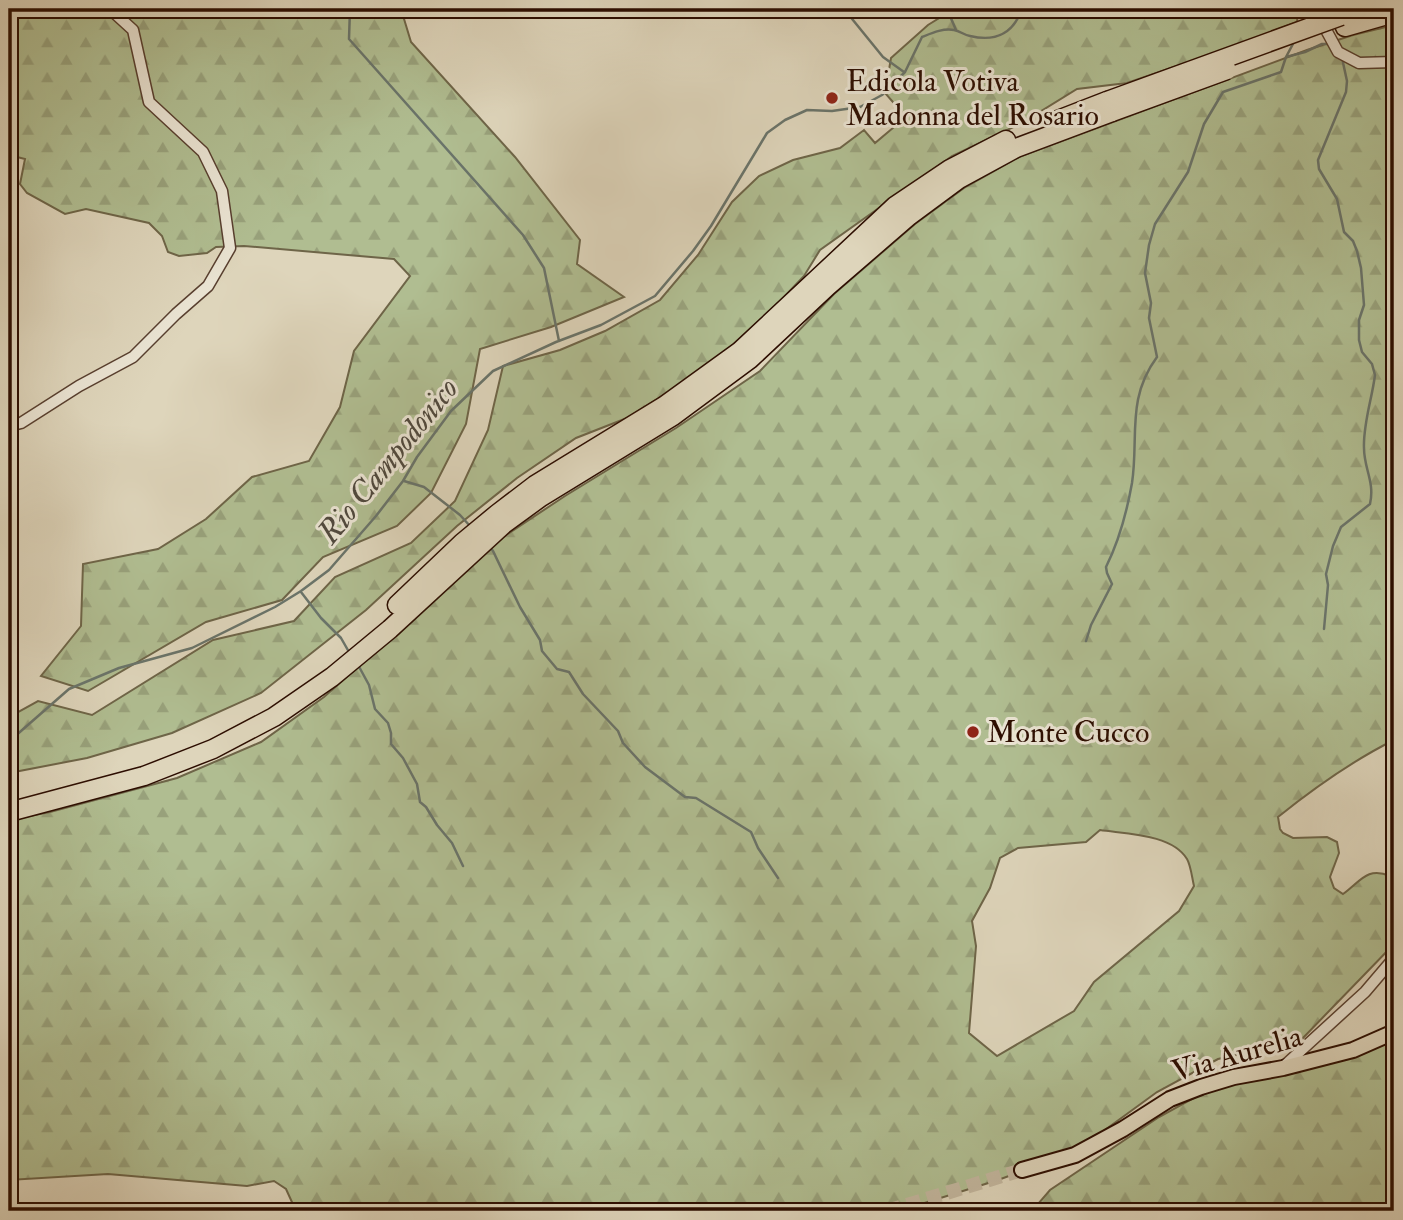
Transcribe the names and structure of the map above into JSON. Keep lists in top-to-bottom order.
{
  "streets": {
    "main road": ["Via Aurelia"]
  },
  "water": ["Rio Campodonico"],
  "places": ["Edicola Votiva Madonna del Rosario", "Monte Cucco"]
}
